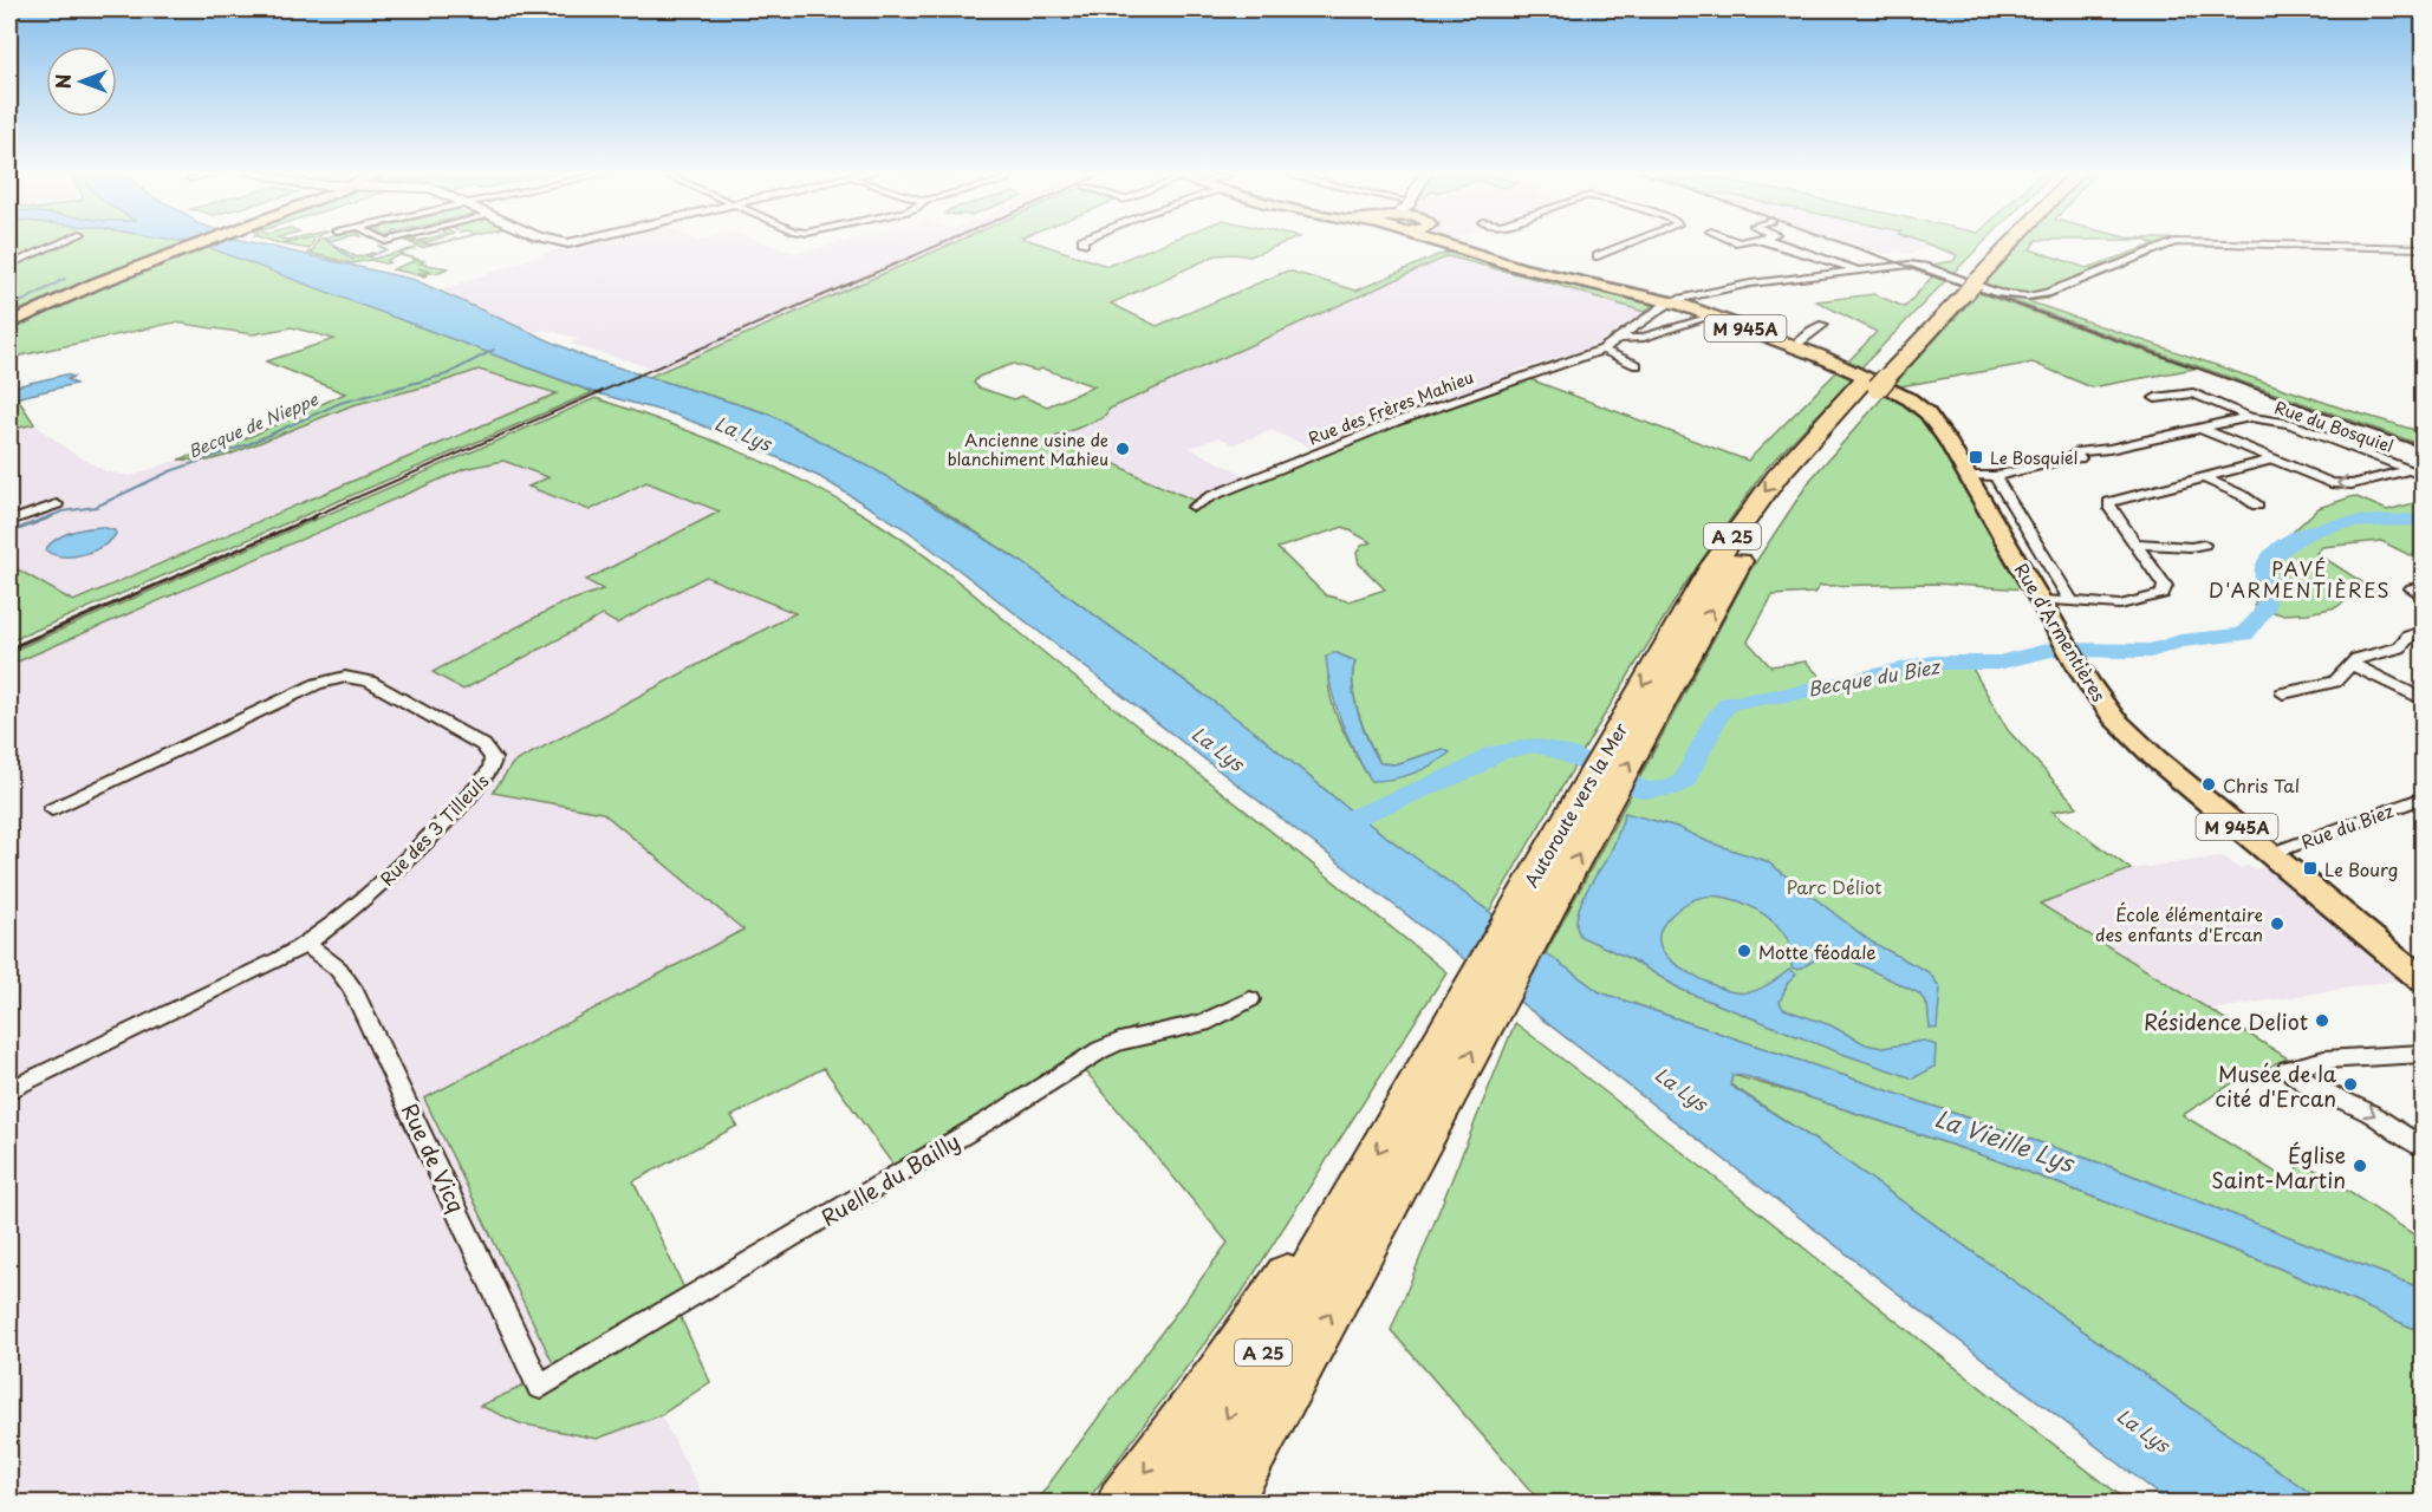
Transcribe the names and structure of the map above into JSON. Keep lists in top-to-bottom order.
{
  "streets": {
    "highway": ["A 25"],
    "main road": ["M 945A", "Rue d'Armentières"],
    "street": [
      "Rue des Frères Mahieu",
      "Rue du Bosquiel",
      "Rue du Biez",
      "Rue des 3 Tilleuls",
      "Rue de Vicq",
      "Ruelle du Bailly"
    ]
  },
  "crossings": [
    ["Rue des Frères Mahieu", "Rue d'Armentières"],
    ["Rue du Bosquiel", "Rue d'Armentières"],
    ["Rue d'Armentières", "Rue du Biez"],
    ["Rue des 3 Tilleuls", "Rue de Vicq"],
    ["Rue de Vicq", "Ruelle du Bailly"]
  ],
  "districts": ["PAVÉ D'ARMENTIÈRES"],
  "water": [
    "Becque de Nieppe",
    "La Lys",
    "Becque du Biez",
    "La Vieille Lys"
  ],
  "parks": ["Parc Déliot"],
  "places": {
    "other": [
      "Ancienne usine de blanchiment Mahieu",
      "Chris Tal",
      "École élémentaire des enfants d'Ercan",
      "Motte féodale",
      "Résidence Deliot",
      "Musée de la cité d'Ercan",
      "Église Saint-Martin"
    ],
    "transit": ["Le Bosquiel", "Le Bourg"]
  },
  "north": "left"
}
